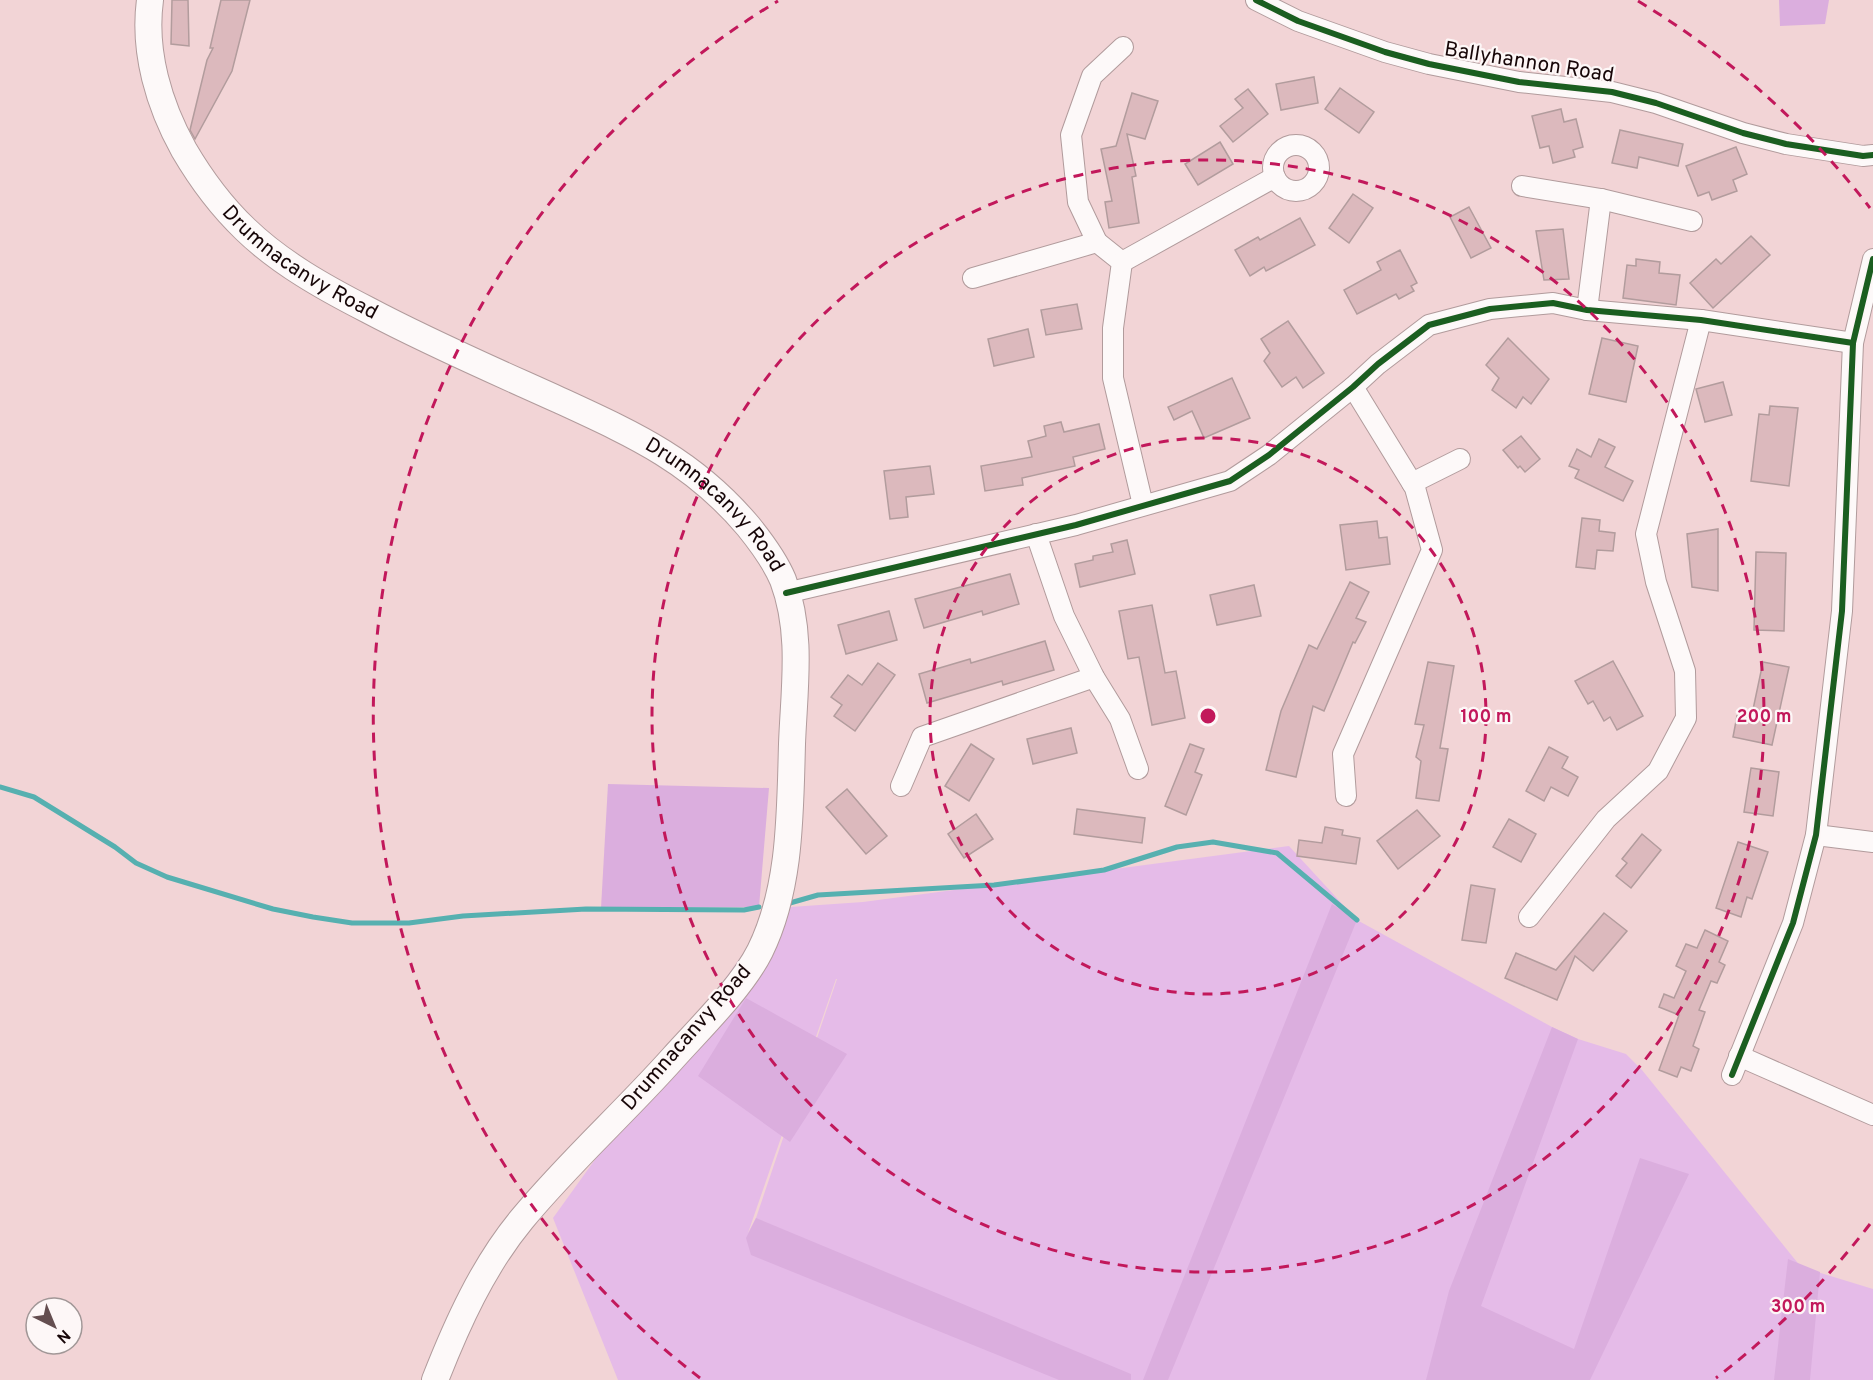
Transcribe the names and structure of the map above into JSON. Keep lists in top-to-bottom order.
{
  "streets": {
    "main road": ["Drumnacanvy Road"],
    "street": ["Ballyhannon Road"]
  },
  "north": "bottom right",
  "rings": ["100 m", "200 m", "300 m"]
}
